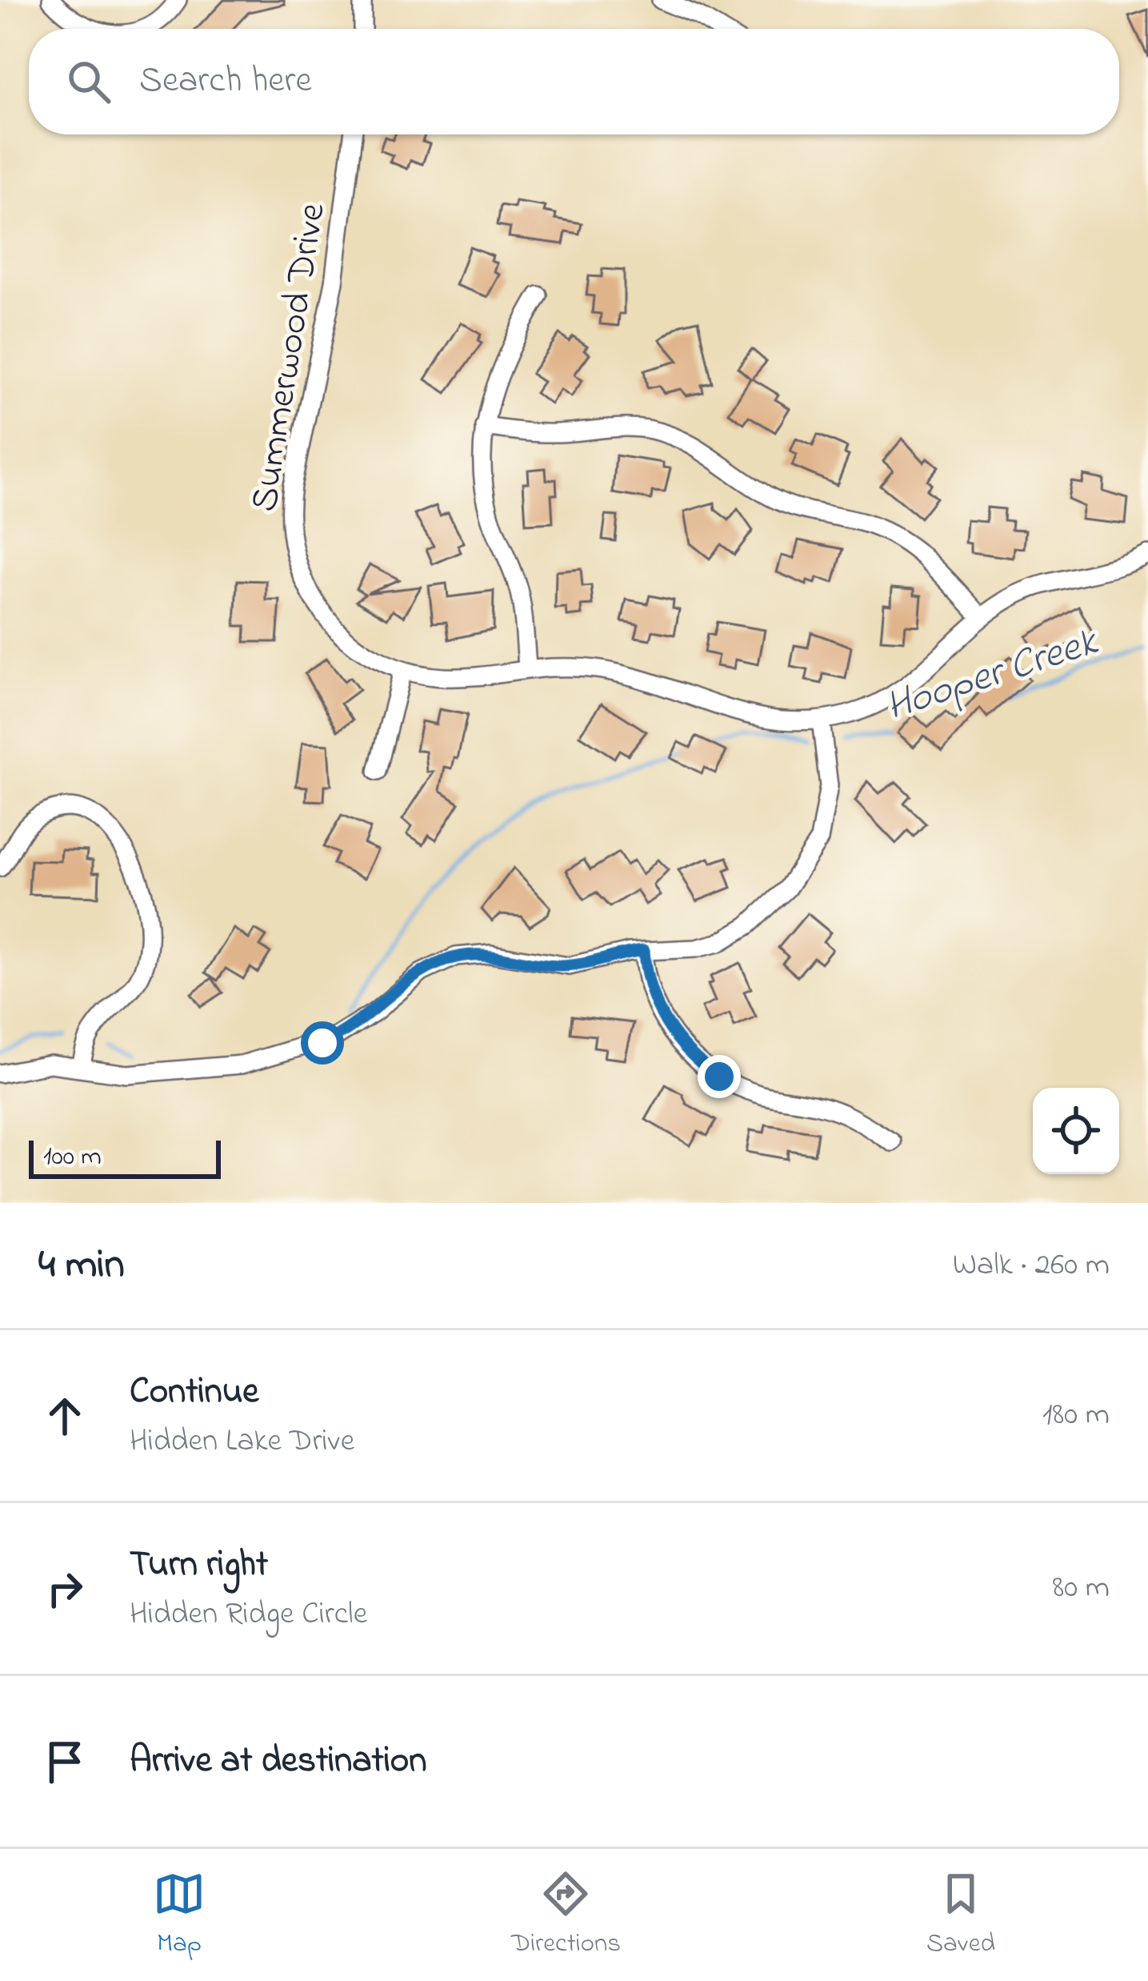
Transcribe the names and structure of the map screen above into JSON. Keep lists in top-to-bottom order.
{
  "streets": {
    "street": ["Summerwood Drive"]
  },
  "water": ["Hooper Creek"],
  "scale_bar": "100 m",
  "page": {
    "search": "Search here",
    "scale": "100 m",
    "heading": ["4 min", "Walk · 260 m"],
    "list": [
      ["Continue", "Hidden Lake Drive", "180 m"],
      ["Turn right", "Hidden Ridge Circle", "80 m"],
      "Arrive at destination"
    ],
    "nav": ["Map", "Directions", "Saved"]
  }
}
